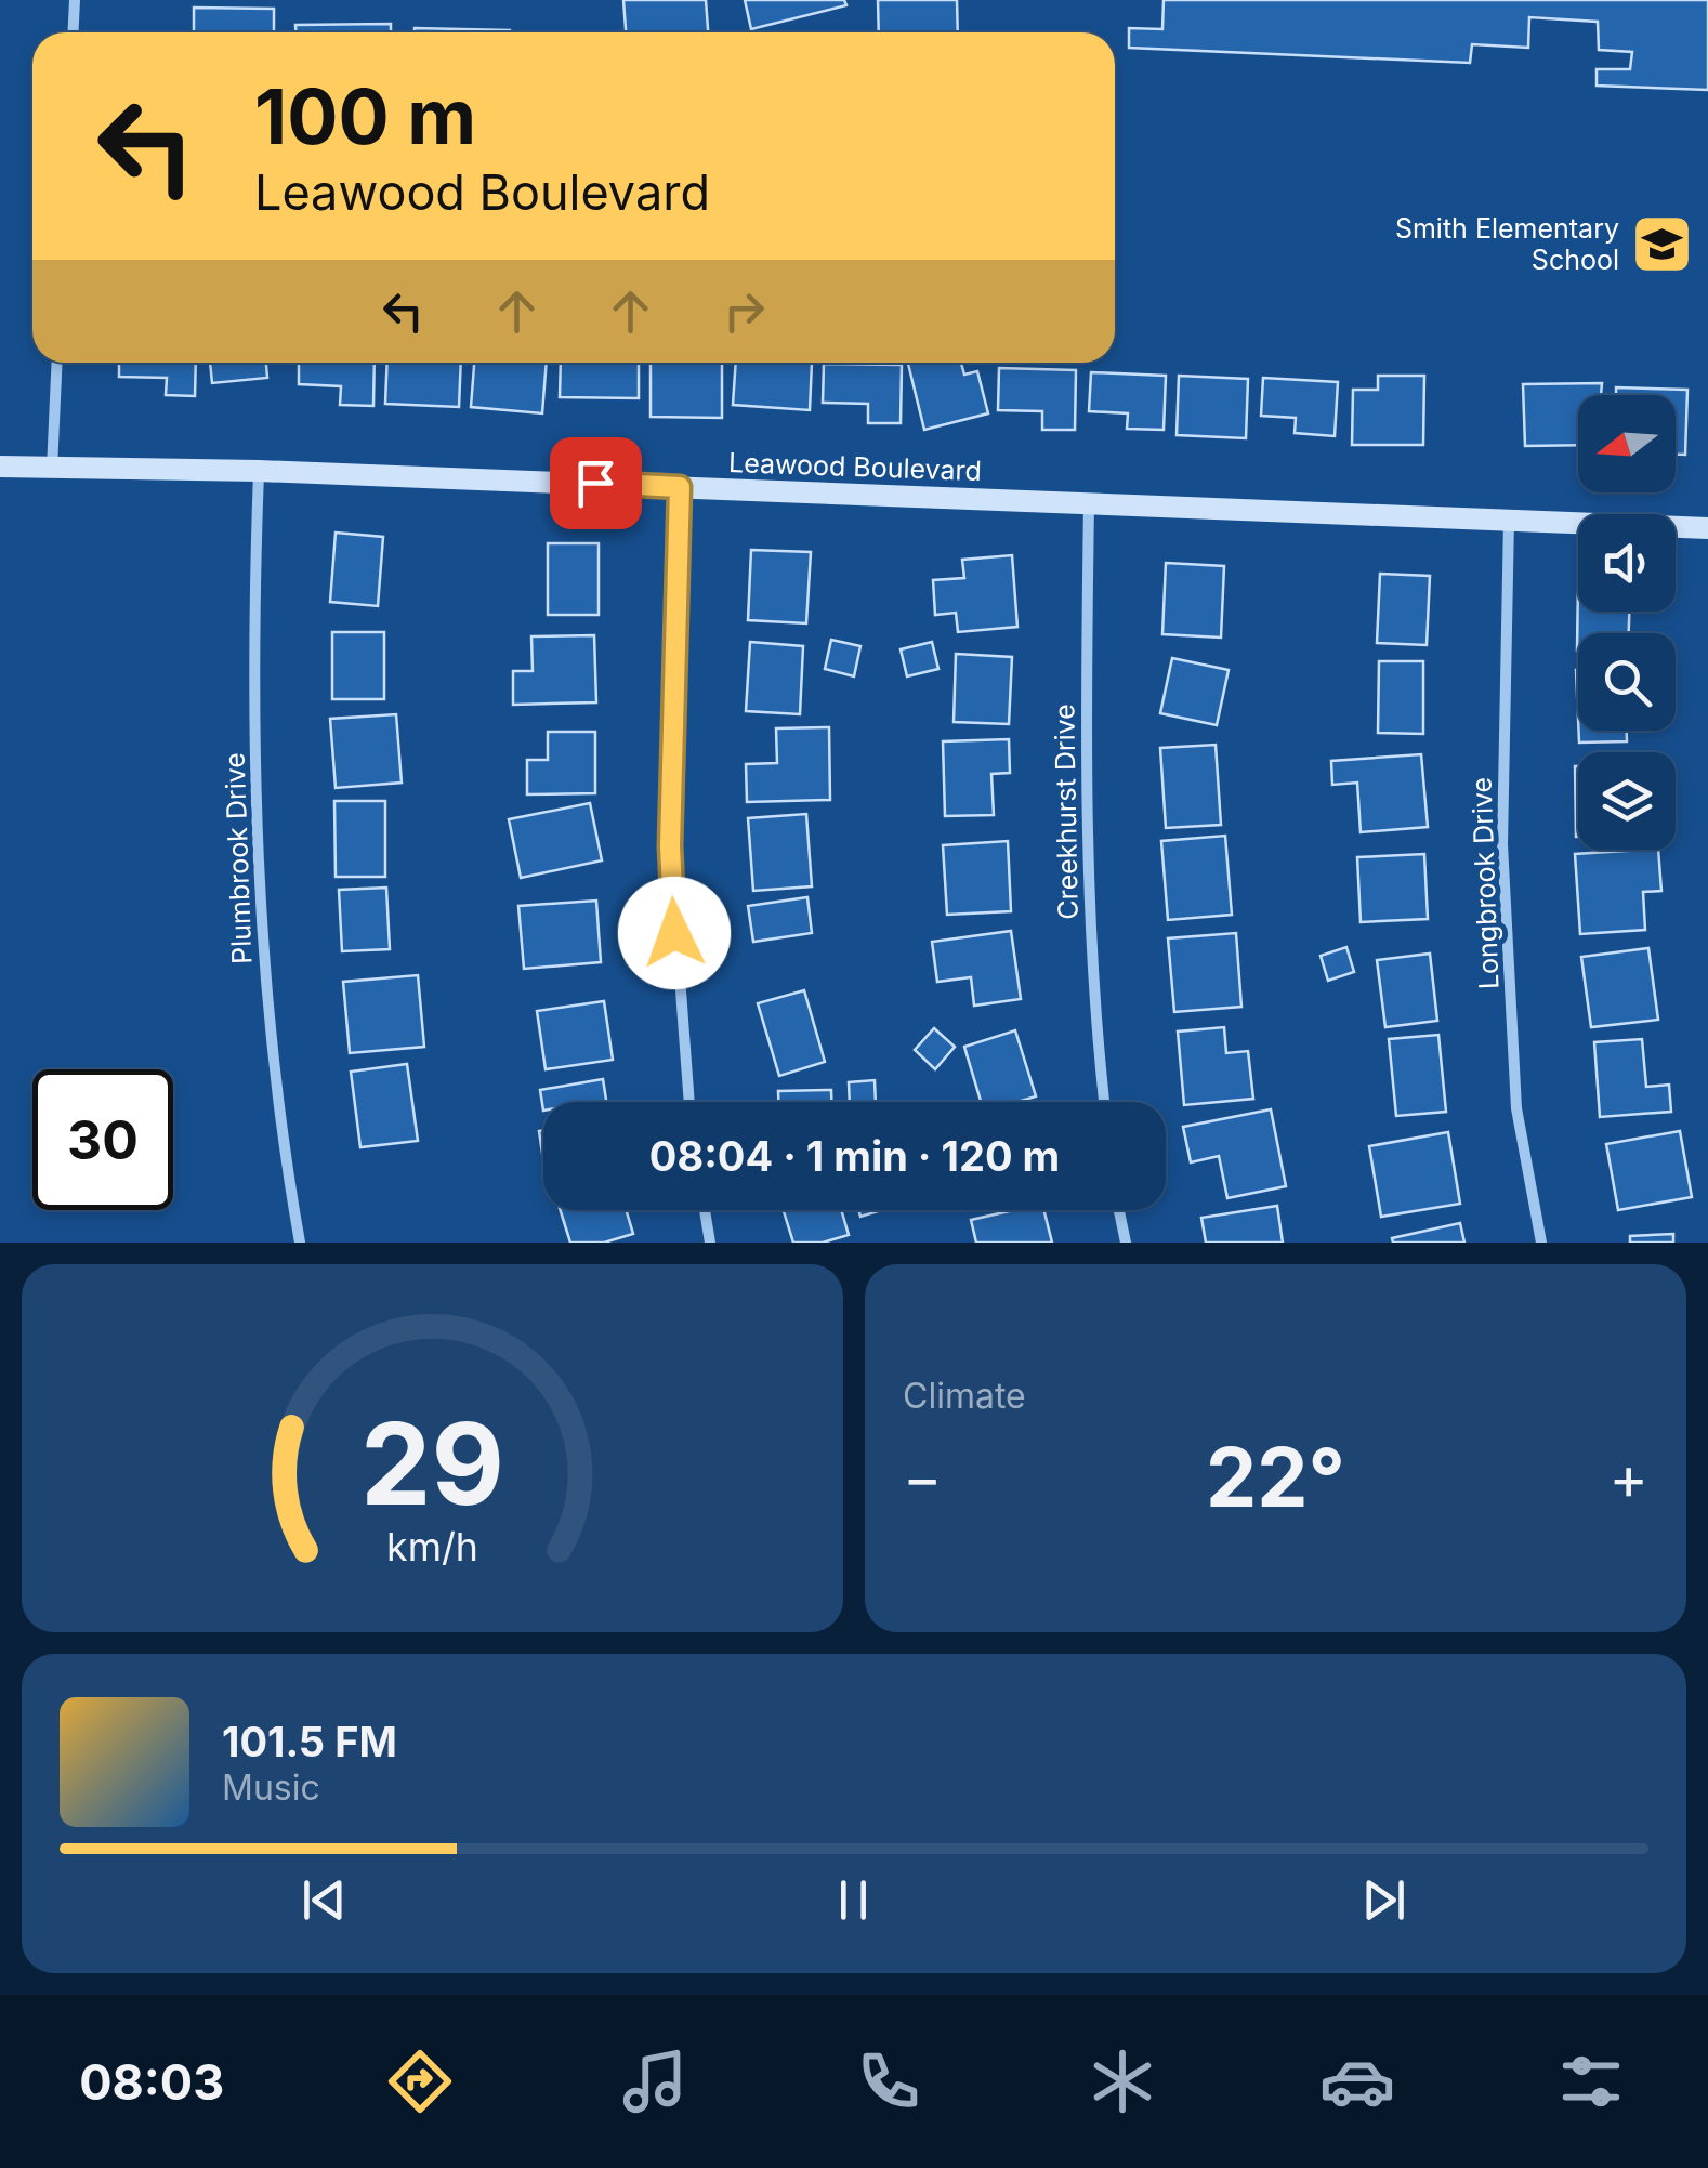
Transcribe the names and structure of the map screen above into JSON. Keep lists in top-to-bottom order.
{
  "streets": {
    "street": [
      "Leawood Boulevard",
      "Creekhurst Drive",
      "Plumbrook Drive",
      "Longbrook Drive"
    ]
  },
  "crossings": [
    ["Leawood Boulevard", "Creekhurst Drive"],
    ["Leawood Boulevard", "Plumbrook Drive"],
    ["Leawood Boulevard", "Longbrook Drive"]
  ],
  "places": {
    "school or university": ["Smith Elementary School"]
  },
  "north": "left",
  "page": {
    "turn": ["100 m", "Leawood Boulevard"],
    "limit": "30",
    "trip": "08:04 · 1 min · 120 m",
    "tile": "Climate",
    "heat": ["−", "22°", "+"],
    "song": ["101.5 FM", "Music"],
    "tabs": "08:03",
    "gauge": ["29", "km/h"]
  }
}
